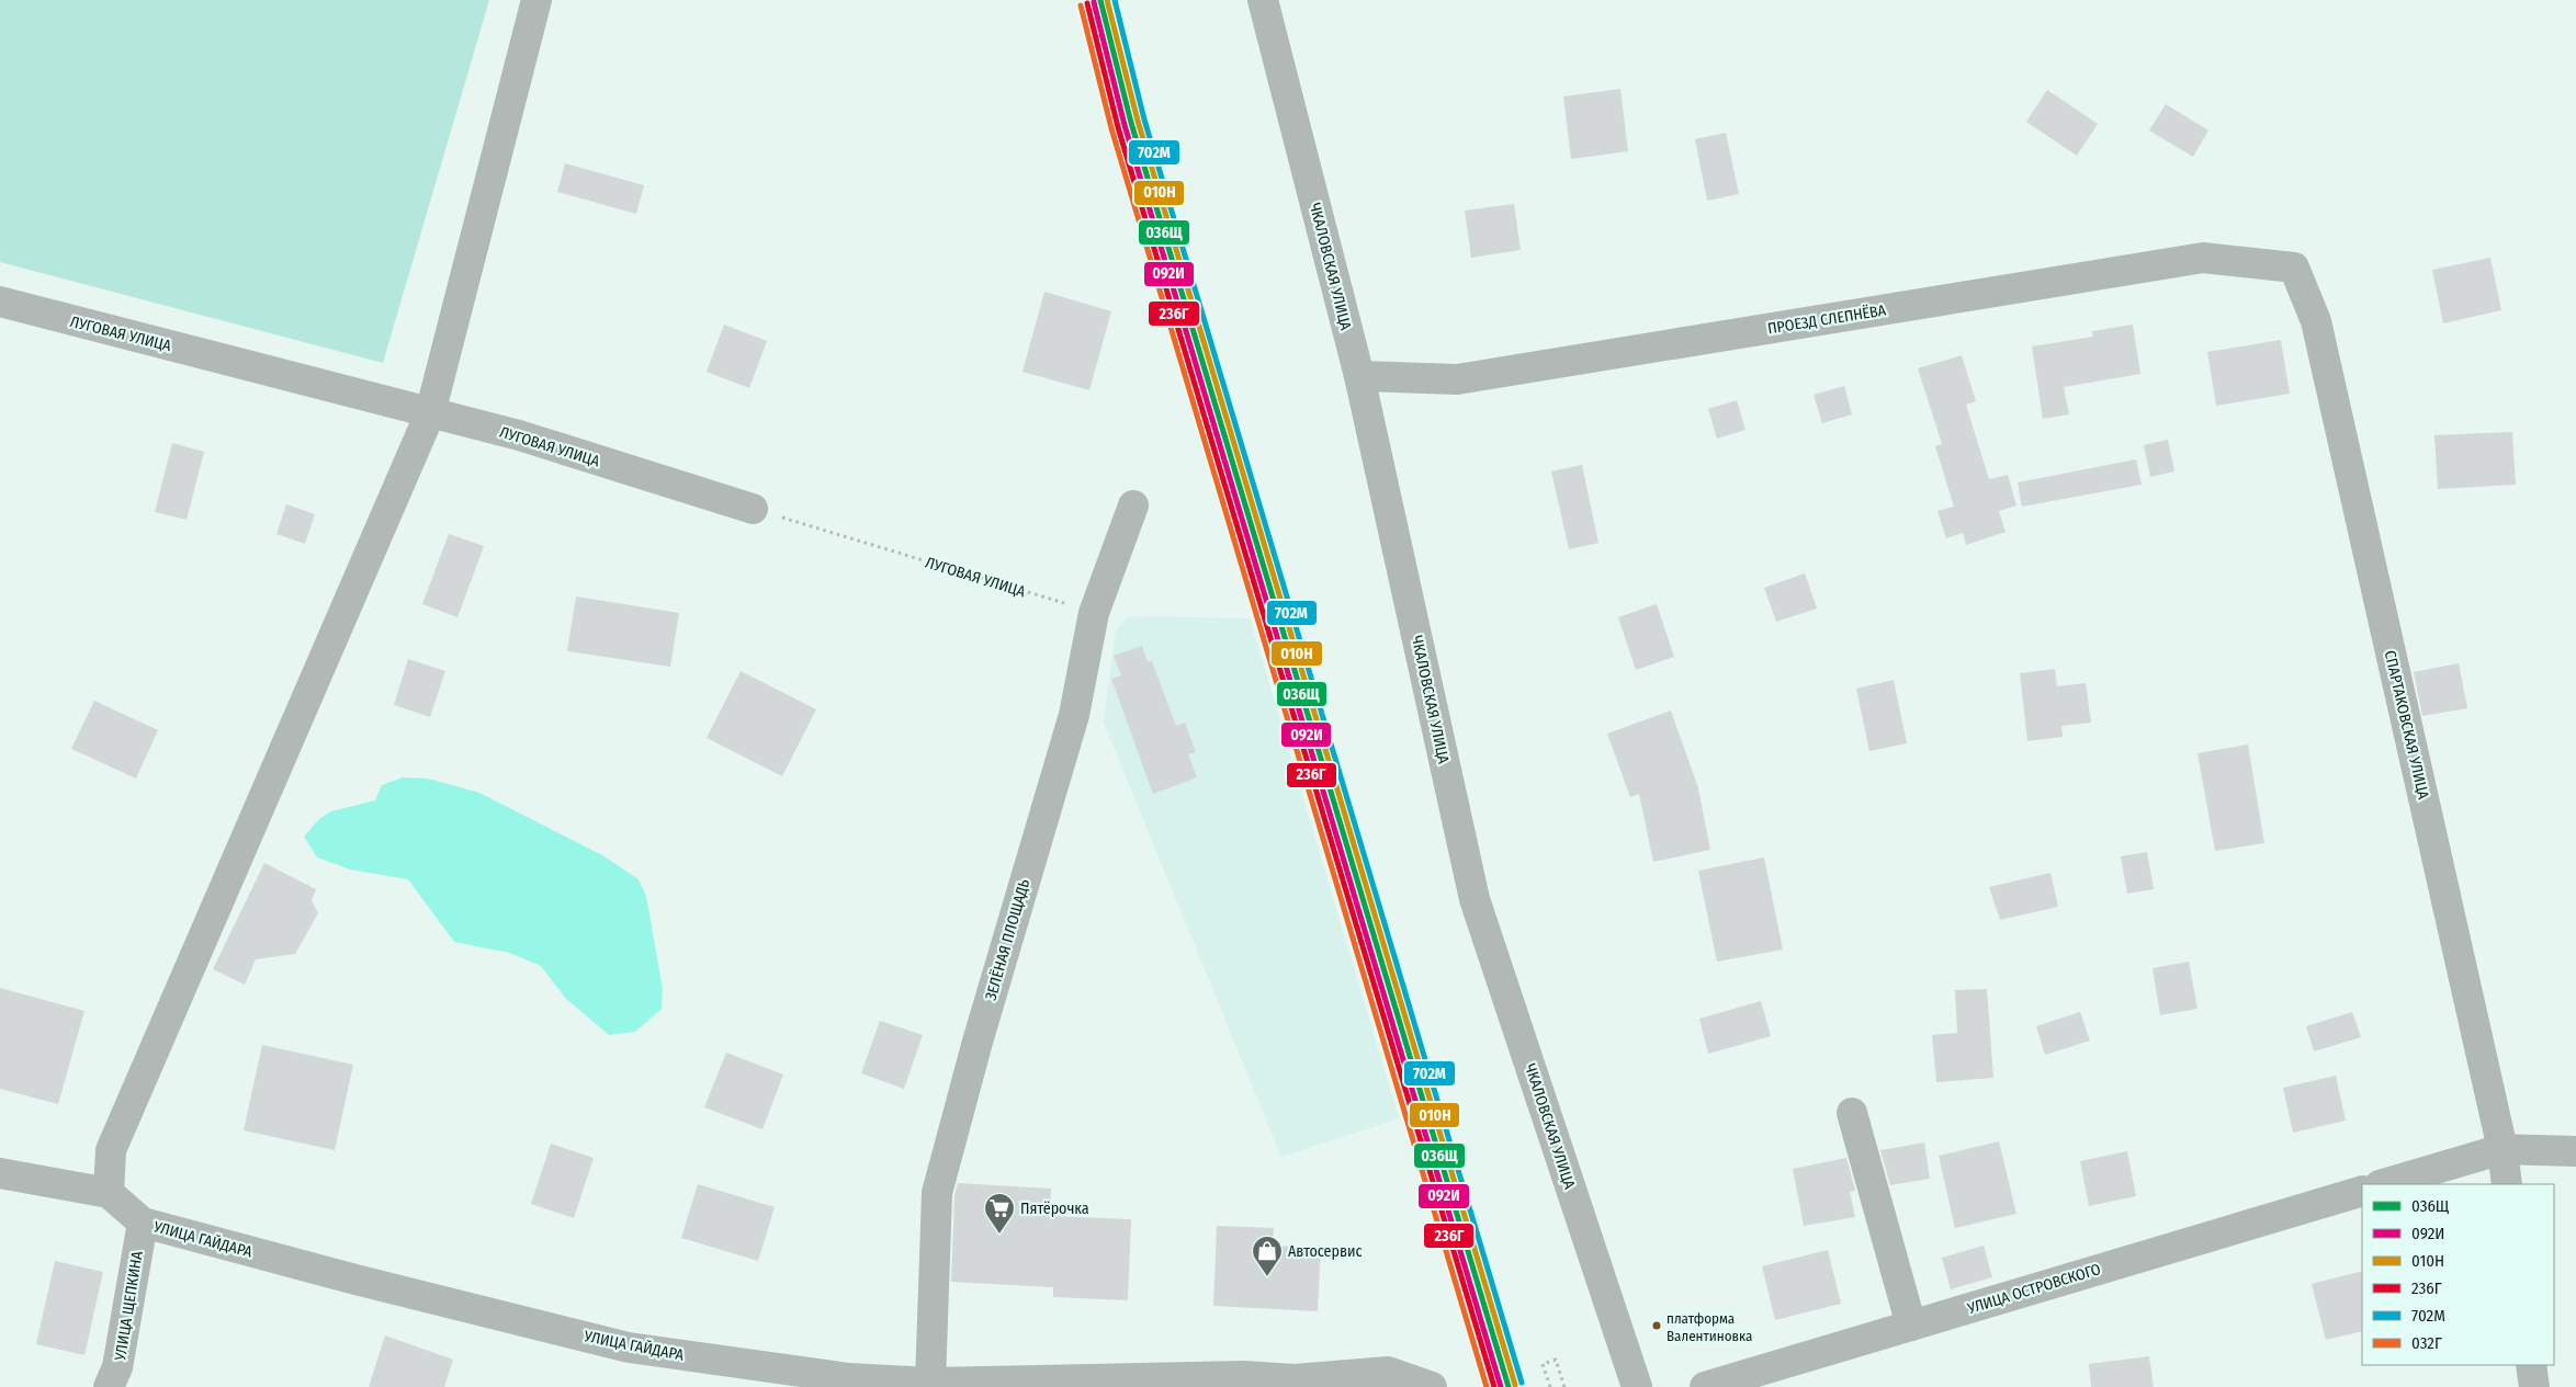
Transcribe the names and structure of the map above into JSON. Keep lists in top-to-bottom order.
{
  "streets": {
    "street": [
      "ЧКАЛОВСКАЯ УЛИЦА",
      "ПРОЕЗД СЛЕПНЁВА",
      "ЛУГОВАЯ УЛИЦА",
      "СПАРТАКОВСКАЯ УЛИЦА",
      "ЗЕЛЁНАЯ ПЛОЩАДЬ",
      "УЛИЦА ГАЙДАРА",
      "УЛИЦА ОСТРОВСКОГО",
      "УЛИЦА ЩЕПКИНА"
    ]
  },
  "crossings": [
    ["ЧКАЛОВСКАЯ УЛИЦА", "ПРОЕЗД СЛЕПНЁВА"],
    ["ПРОЕЗД СЛЕПНЁВА", "СПАРТАКОВСКАЯ УЛИЦА"],
    ["ЛУГОВАЯ УЛИЦА", "ЗЕЛЁНАЯ ПЛОЩАДЬ"],
    ["ЗЕЛЁНАЯ ПЛОЩАДЬ", "УЛИЦА ГАЙДАРА"],
    ["УЛИЦА ГАЙДАРА", "УЛИЦА ЩЕПКИНА"]
  ],
  "places": {
    "supermarket": ["Пятёрочка"],
    "shop": ["Автосервис"],
    "other": ["платформа Валентиновка"]
  },
  "lines": [
    "transit line 036Щ",
    "transit line 010Н",
    "transit line 702М",
    "transit line 092И",
    "transit line 236Г",
    "transit line 032Г"
  ],
  "legend": [
    "036Щ",
    "092И",
    "010Н",
    "236Г",
    "702М",
    "032Г"
  ]
}
